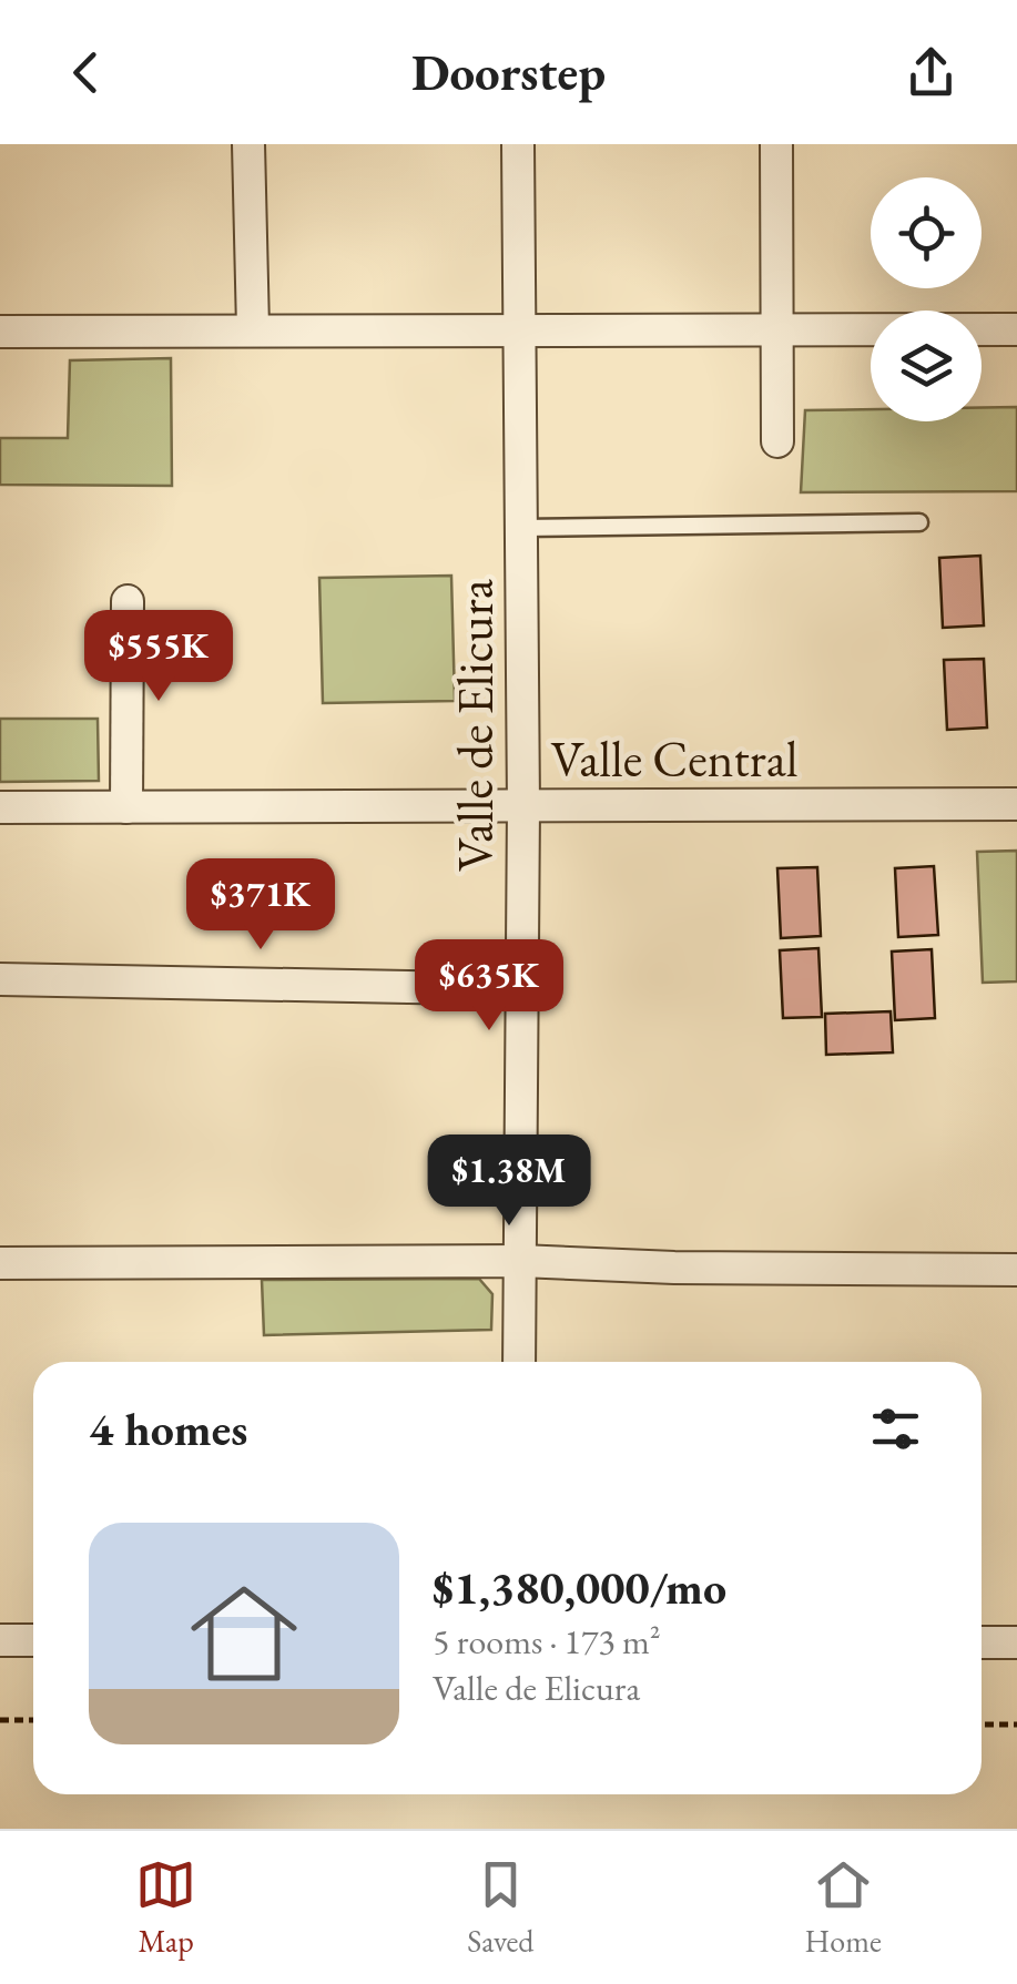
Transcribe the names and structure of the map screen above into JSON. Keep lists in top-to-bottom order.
{
  "streets": {
    "street": ["Valle de Elicura", "Valle Central"]
  },
  "crossings": [
    ["Valle de Elicura", "Valle Central"]
  ],
  "page": {
    "header": "Doorstep",
    "price": [
      "$555K",
      "$371K",
      "$635K",
      "$1.38M"
    ],
    "heading": "4 homes",
    "list": [
      {
        "name": "$1,380,000/mo",
        "note": "5 rooms · 173 m² · Valle de Elicura"
      }
    ],
    "tabs": ["Map", "Saved", "Home"]
  }
}
